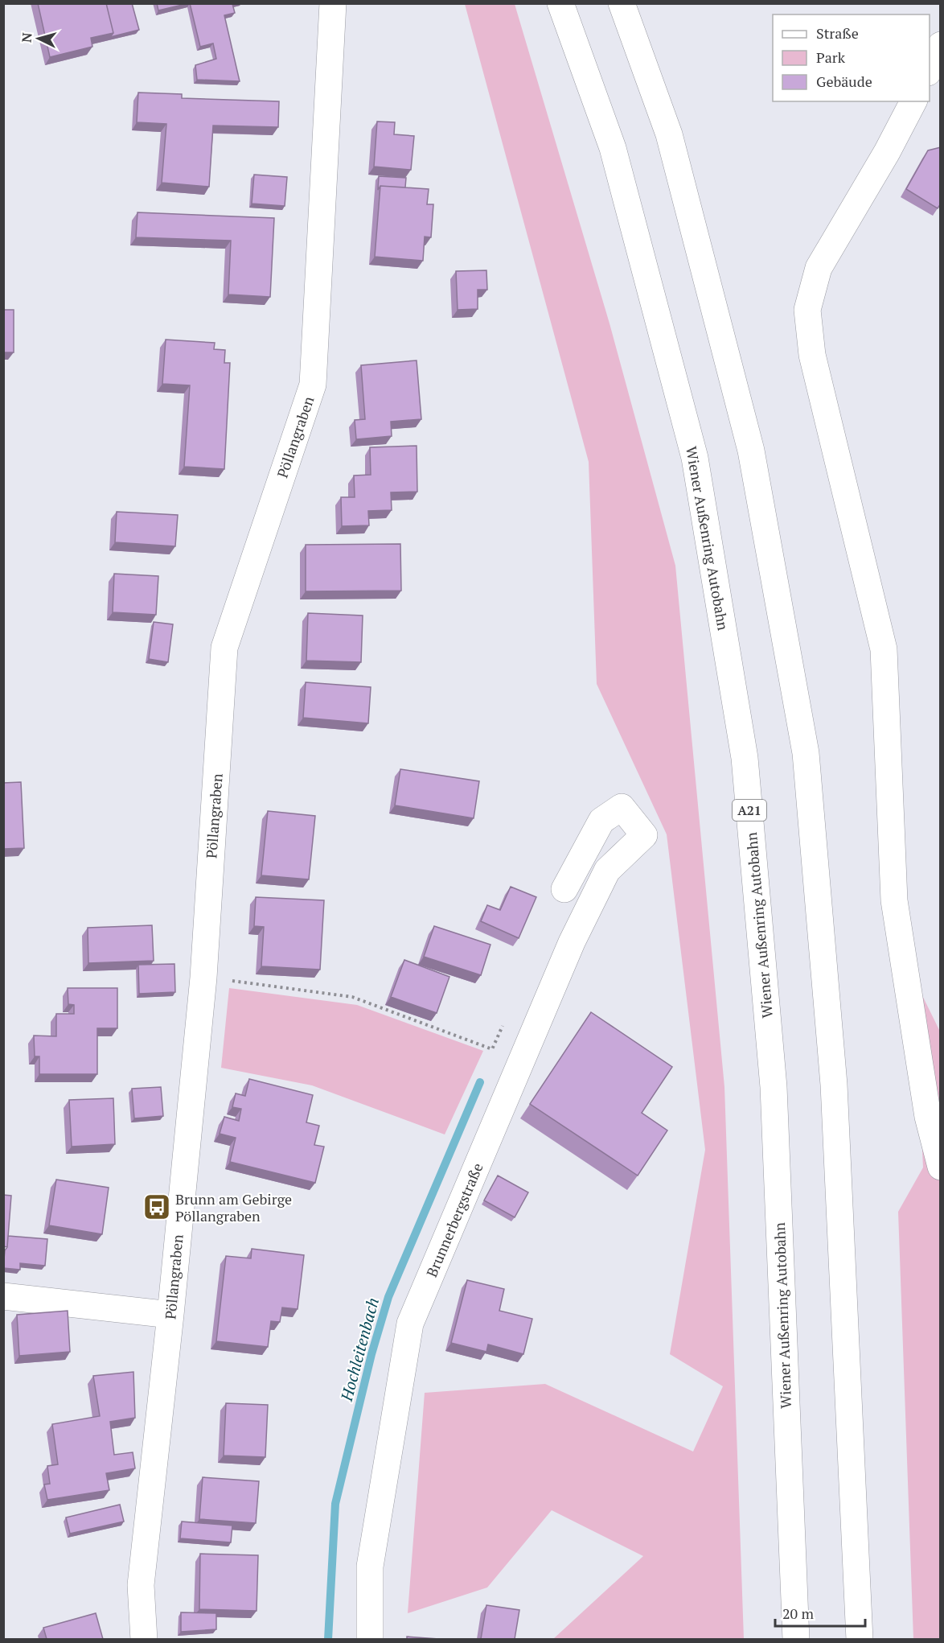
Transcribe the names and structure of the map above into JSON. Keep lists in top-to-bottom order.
{
  "streets": {
    "main road": [
      "Pöllangraben",
      "Wiener Außenring Autobahn",
      "A21",
      "Brunnerbergstraße"
    ]
  },
  "water": ["Hochleitenbach"],
  "places": {
    "bus stop": ["Brunn am Gebirge Pöllangraben"]
  },
  "legend": ["Straße", "Park", "Gebäude"],
  "scale_bar": "20 m",
  "north": "left"
}
